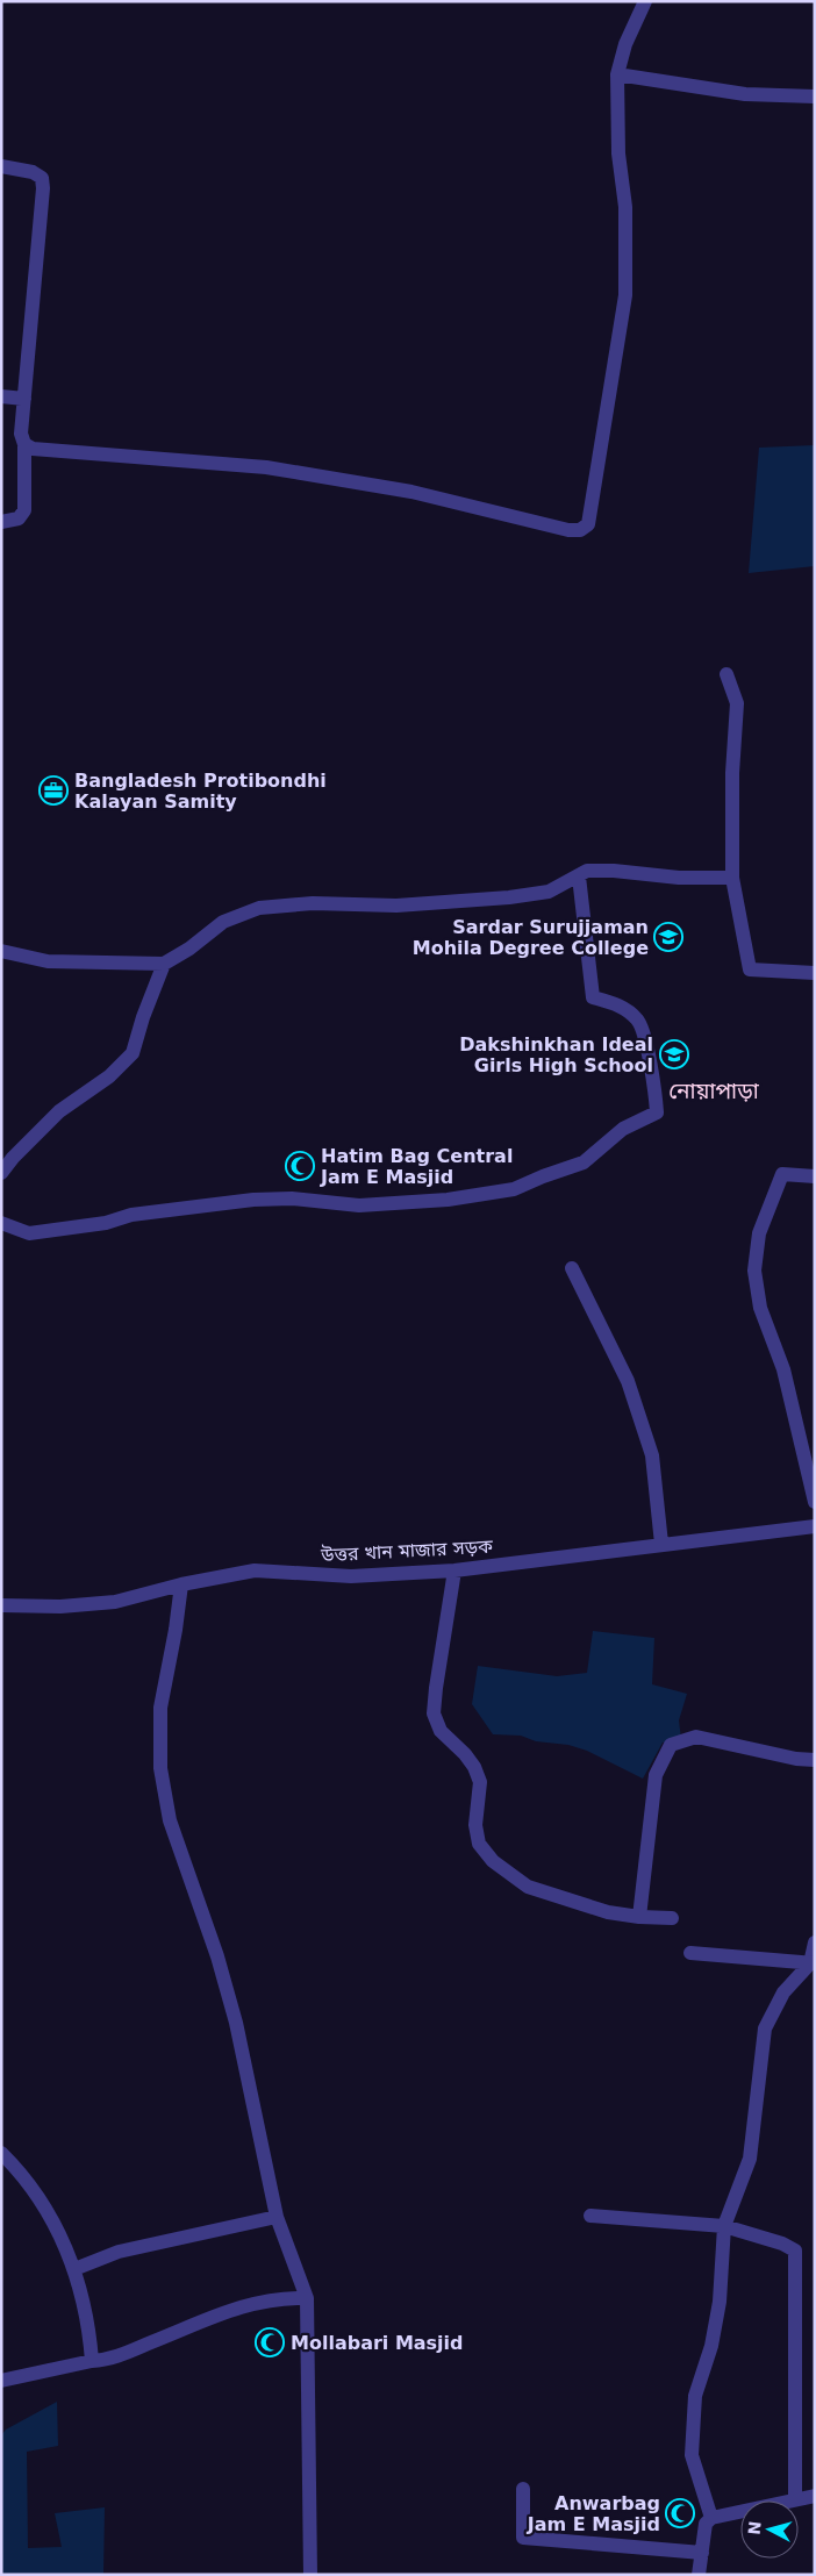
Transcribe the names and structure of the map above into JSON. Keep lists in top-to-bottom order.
{
  "streets": {
    "street": ["উত্তর খান মাজার সড়ক"]
  },
  "districts": ["নোয়াপাড়া"],
  "places": {
    "office": ["Bangladesh Protibondhi Kalayan Samity"],
    "school or university": ["Sardar Surujjaman Mohila Degree College", "Dakshinkhan Ideal Girls High School"],
    "mosque": ["Hatim Bag Central Jam E Masjid", "Mollabari Masjid", "Anwarbag Jam E Masjid"]
  },
  "north": "left"
}
